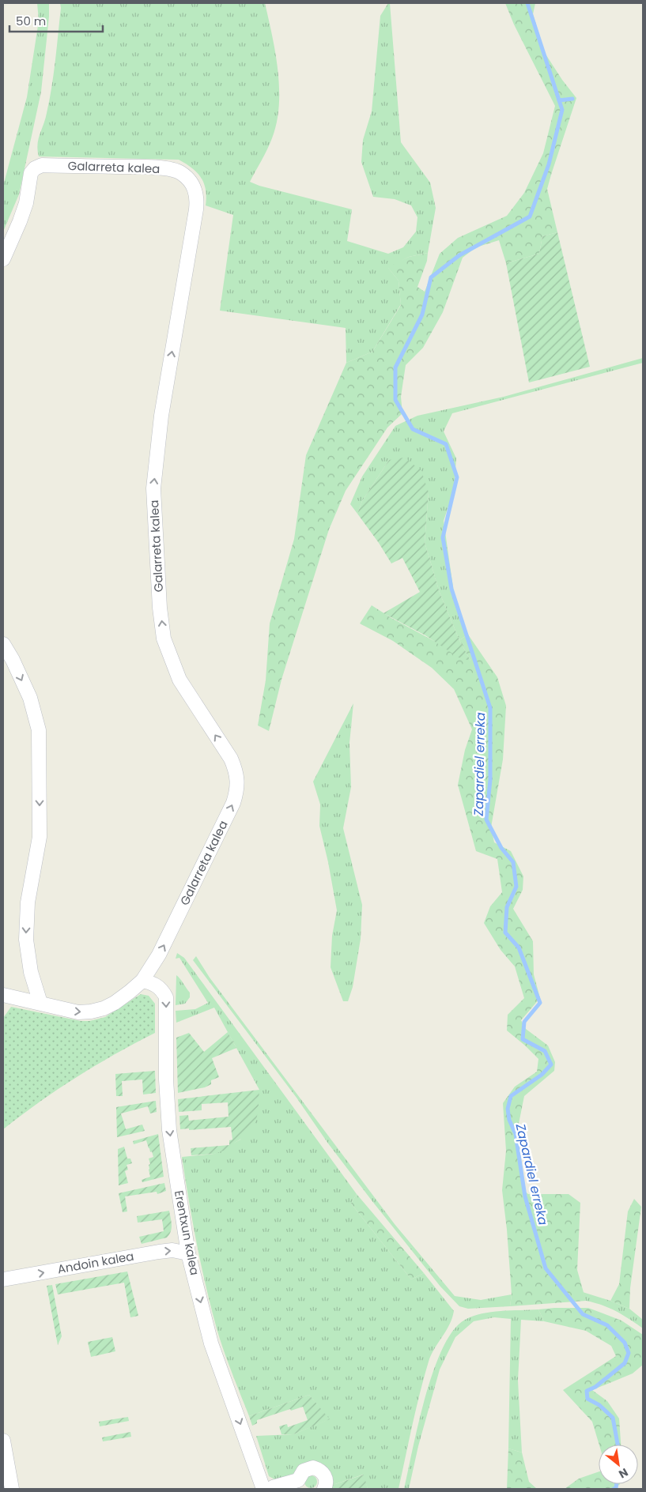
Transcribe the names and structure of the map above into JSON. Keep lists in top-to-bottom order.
{
  "streets": {
    "street": ["Galarreta kalea", "Erentxun kalea", "Andoin kalea"]
  },
  "crossings": [
    ["Galarreta kalea", "Erentxun kalea"],
    ["Erentxun kalea", "Andoin kalea"]
  ],
  "one_way": ["Erentxun kalea", "Andoin kalea"],
  "water": ["Zapardiel erreka"],
  "scale_bar": "50 m",
  "north": "bottom right"
}
